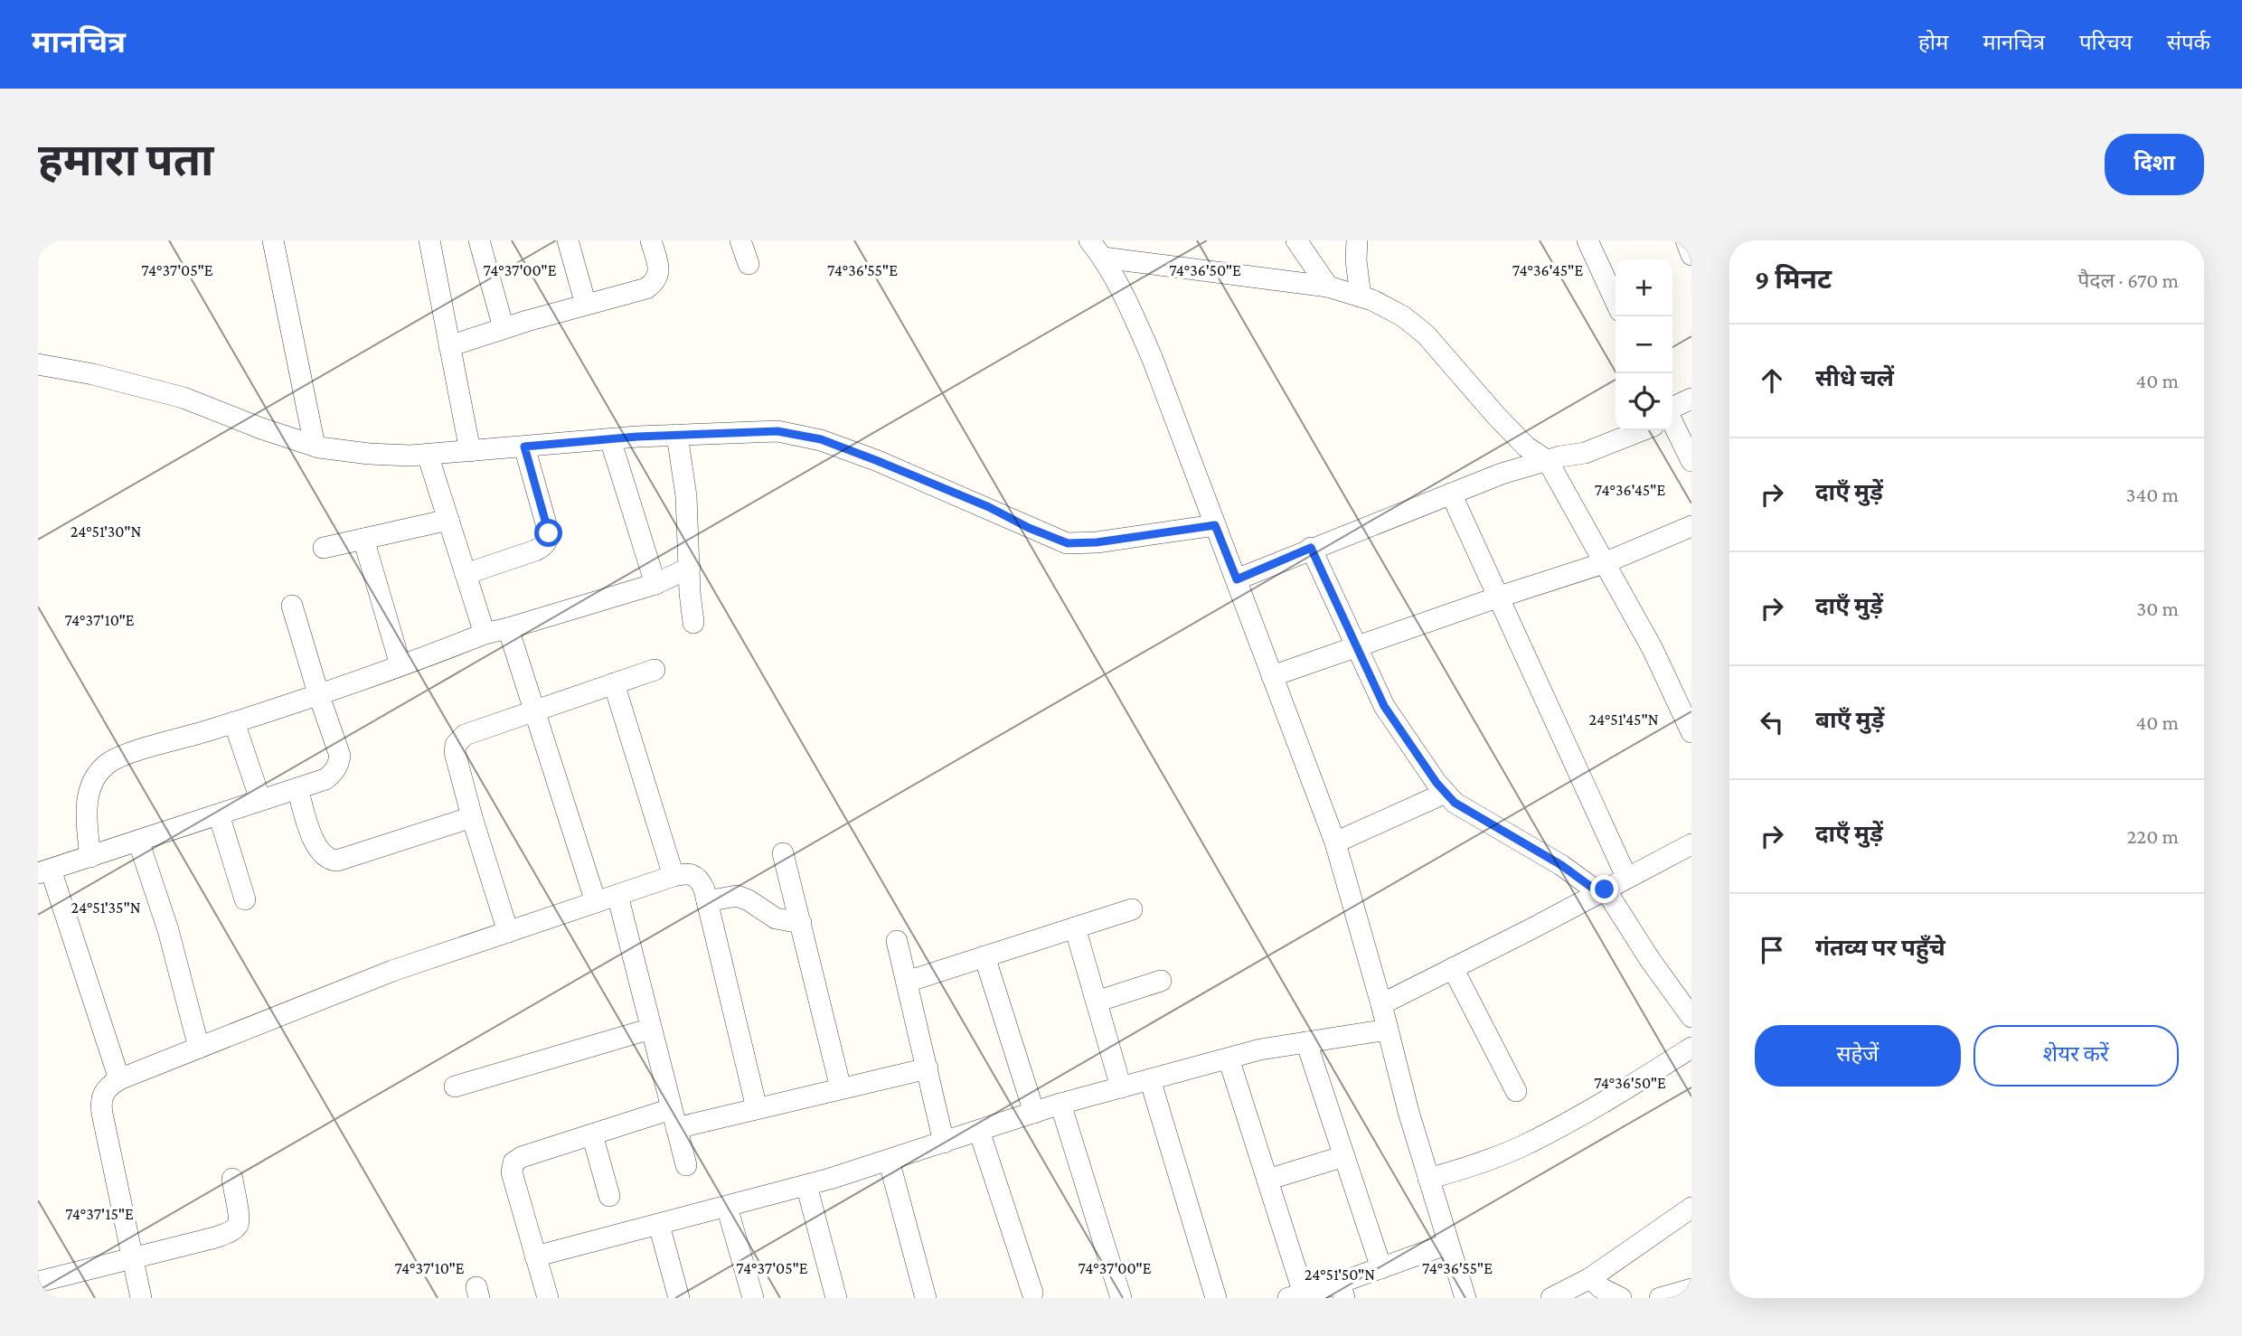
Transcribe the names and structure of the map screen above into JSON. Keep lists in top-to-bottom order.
{
  "page": {
    "header": "मानचित्र",
    "nav": [
      "होम",
      "मानचित्र",
      "परिचय",
      "संपर्क"
    ],
    "buttons": [
      "दिशा",
      ["सहेजें", "शेयर करें"]
    ],
    "title": "हमारा पता",
    "heading": ["9 मिनट", "पैदल · 670 m"],
    "map_buttons": ["+", "−"],
    "list": [
      ["सीधे चलें", "40 m"],
      ["दाएँ मुड़ें", "340 m"],
      ["दाएँ मुड़ें", "30 m"],
      ["बाएँ मुड़ें", "40 m"],
      ["दाएँ मुड़ें", "220 m"],
      "गंतव्य पर पहुँचे"
    ]
  },
  "coordinates": [
    "74°36'50\"E",
    "74°36'45\"E",
    "74°37'05\"E",
    "74°37'00\"E",
    "74°36'55\"E",
    "24°51'30\"N",
    "74°37'10\"E",
    "24°51'45\"N",
    "24°51'35\"N",
    "74°37'15\"E",
    "24°51'50\"N"
  ]
}
